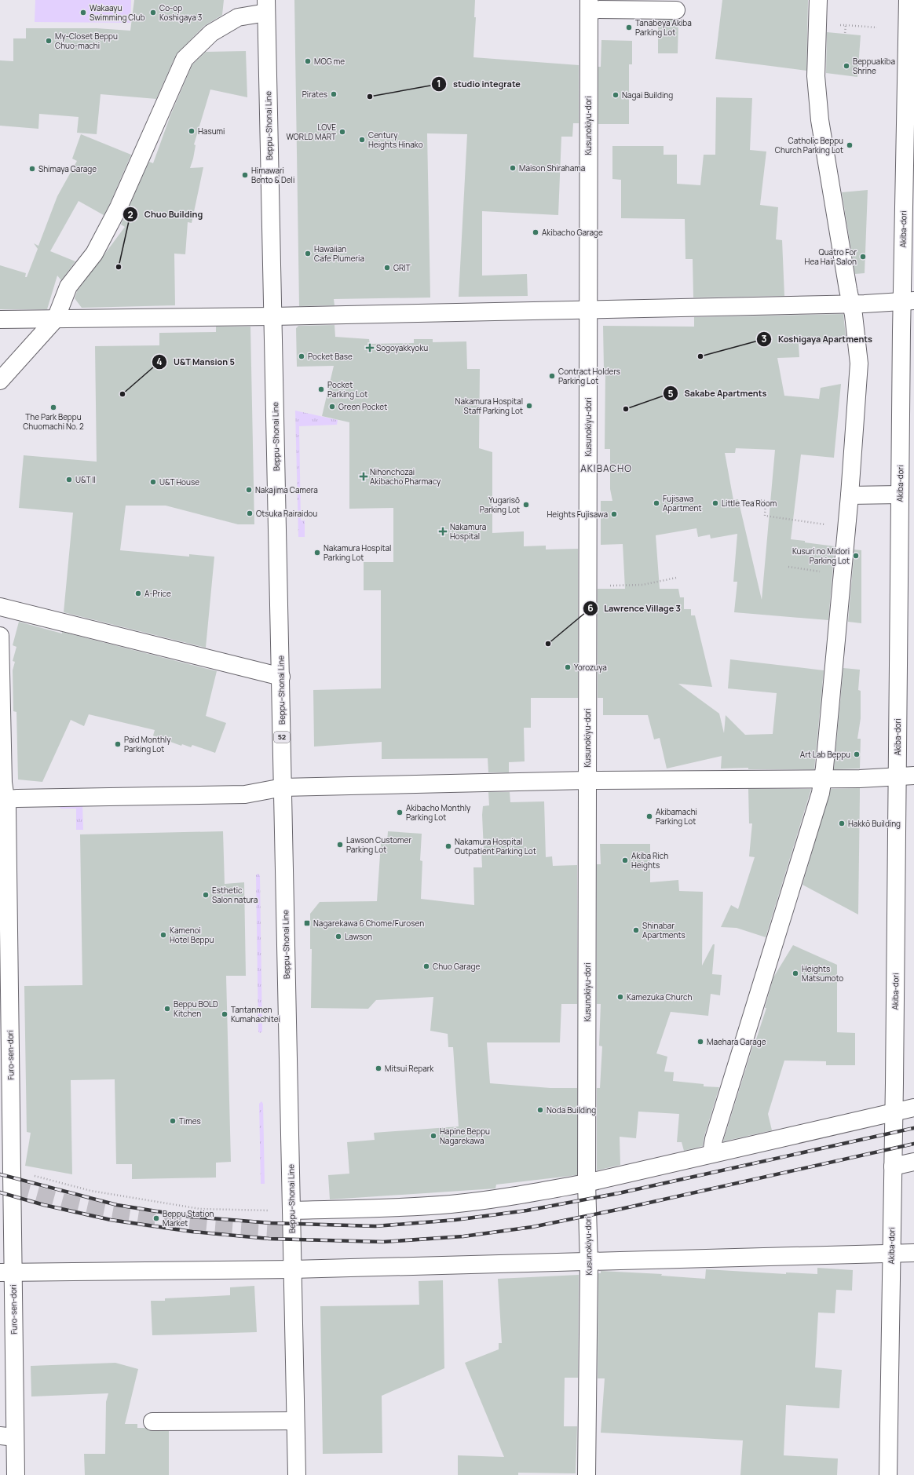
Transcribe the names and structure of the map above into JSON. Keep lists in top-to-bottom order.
{
  "streets": {
    "street": [
      "Beppu–Shonai Line",
      "Kusunokiyu-dori",
      "Akiba-dori",
      "52",
      "Furo-sen-dori"
    ]
  },
  "districts": ["AKIBACHO"],
  "places": {
    "other": [
      "Wakaayu Swimming Club",
      "Co-op Koshigaya 3",
      "Tanabeya Akiba Parking Lot",
      "My-Closet Beppu Chuo-machi",
      "MOG me",
      "Beppuakiba Shrine",
      "Pirates",
      "Nagai Building",
      "studio integrate",
      "Hasumi",
      "LOVE WORLD MART",
      "Century Heights Hinako",
      "Catholic Beppu Church Parking Lot",
      "Maison Shirahama",
      "Shimaya Garage",
      "Himawari Bento & Deli",
      "Akibacho Garage",
      "Hawaiian Cafe Plumeria",
      "Quatro For Hea Hair Salon",
      "Chuo Building",
      "GRIT",
      "Pocket Base",
      "Koshigaya Apartments",
      "Contract Holders Parking Lot",
      "Pocket Parking Lot",
      "U&T Mansion 5",
      "Nakamura Hospital Staff Parking Lot",
      "Green Pocket",
      "The Park Beppu Chuomachi No. 2",
      "Sakabe Apartments",
      "U&T II",
      "U&T House",
      "Nakajima Camera",
      "Fujisawa Apartment",
      "Little Tea Room",
      "Yugarisō Parking Lot",
      "Otsuka Rairaidou",
      "Heights Fujisawa",
      "Nakamura Hospital Parking Lot",
      "Kusuri no Midori Parking Lot",
      "A-Price",
      "Lawrence Village 3",
      "Yorozuya",
      "Paid Monthly Parking Lot",
      "Art Lab Beppu",
      "Akibacho Monthly Parking Lot",
      "Akibamachi Parking Lot",
      "Hakkō Building",
      "Lawson Customer Parking Lot",
      "Nakamura Hospital Outpatient Parking Lot",
      "Akiba Rich Heights",
      "Esthetic Salon natura",
      "Shinabar Apartments",
      "Kamenoi Hotel Beppu",
      "Lawson",
      "Chuo Garage",
      "Heights Matsumoto",
      "Kamezuka Church",
      "Beppu BOLD Kitchen",
      "Tantanmen Kumahachitei",
      "Maehara Garage",
      "Mitsui Repark",
      "Noda Building",
      "Times",
      "Hapine Beppu Nagarekawa",
      "Beppu Station Market"
    ],
    "health": ["Sogoyakkyoku", "Nihonchozai Akibacho Pharmacy", "Nakamura Hospital"],
    "transit": ["Nagarekawa 6 Chome/Furosen"]
  }
}
